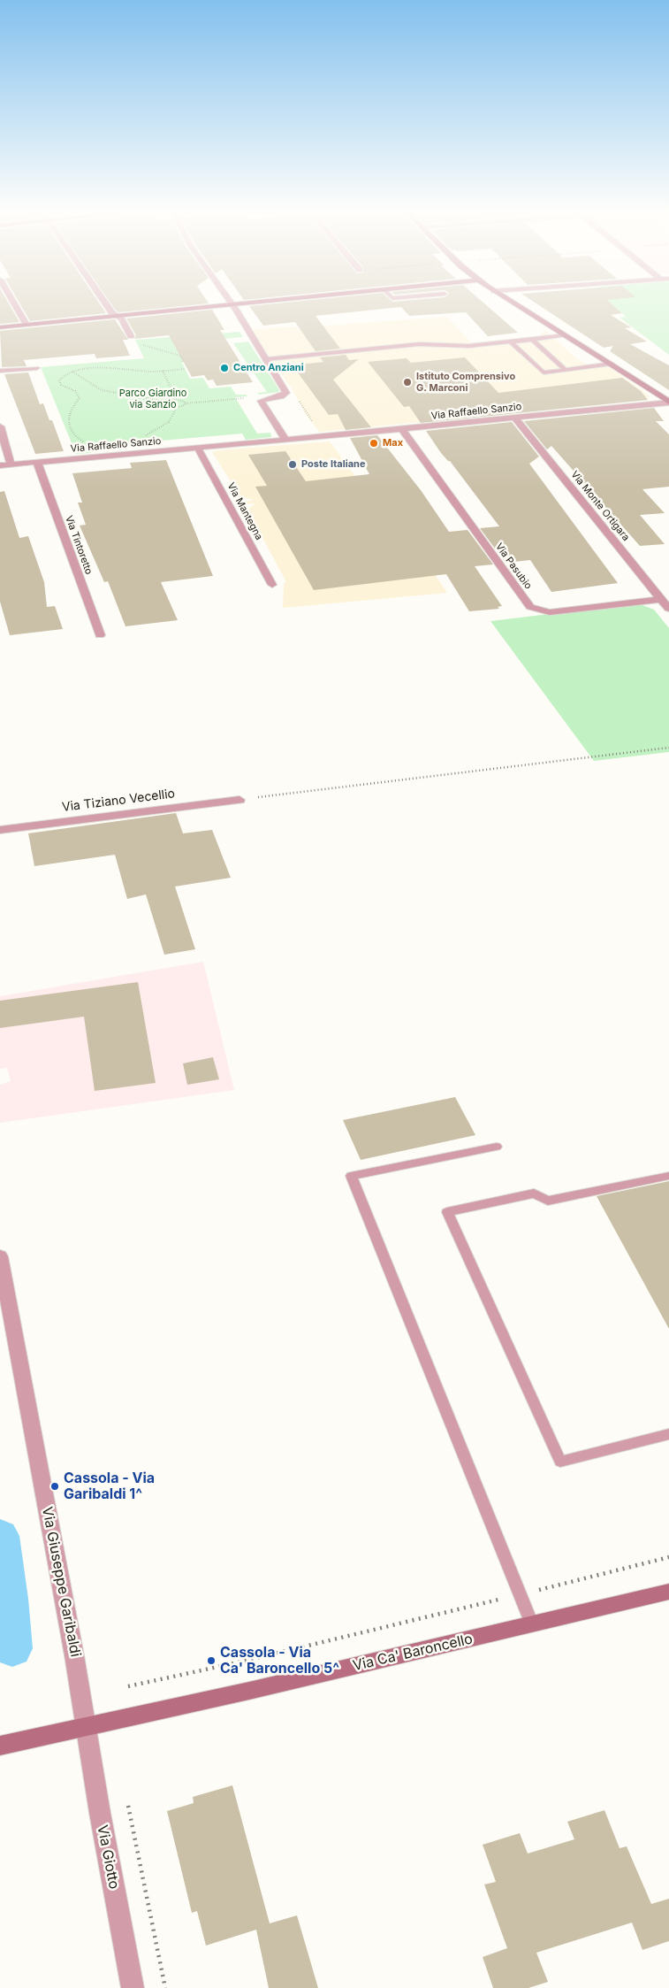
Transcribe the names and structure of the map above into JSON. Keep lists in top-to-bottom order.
{
  "streets": {
    "main road": ["Via Ca' Baroncello"],
    "street": [
      "Via Raffaello Sanzio",
      "Via Monte Ortigara",
      "Via Mantegna",
      "Via Tintoretto",
      "Via Pasubio",
      "Via Tiziano Vecellio",
      "Via Giuseppe Garibaldi",
      "Via Giotto"
    ]
  },
  "crossings": [
    ["Via Raffaello Sanzio", "Via Monte Ortigara"],
    ["Via Raffaello Sanzio", "Via Mantegna"],
    ["Via Raffaello Sanzio", "Via Tintoretto"],
    ["Via Raffaello Sanzio", "Via Pasubio"],
    ["Via Monte Ortigara", "Via Pasubio"],
    ["Via Giuseppe Garibaldi", "Via Ca' Baroncello"],
    ["Via Giuseppe Garibaldi", "Via Giotto"],
    ["Via Ca' Baroncello", "Via Giotto"]
  ],
  "parks": ["Parco Giardino via Sanzio"],
  "places": [
    "Centro Anziani",
    "Istituto Comprensivo G. Marconi",
    "Max",
    "Poste Italiane",
    "Cassola - Via Garibaldi 1^",
    "Cassola - Via Ca' Baroncello 5^"
  ]
}
